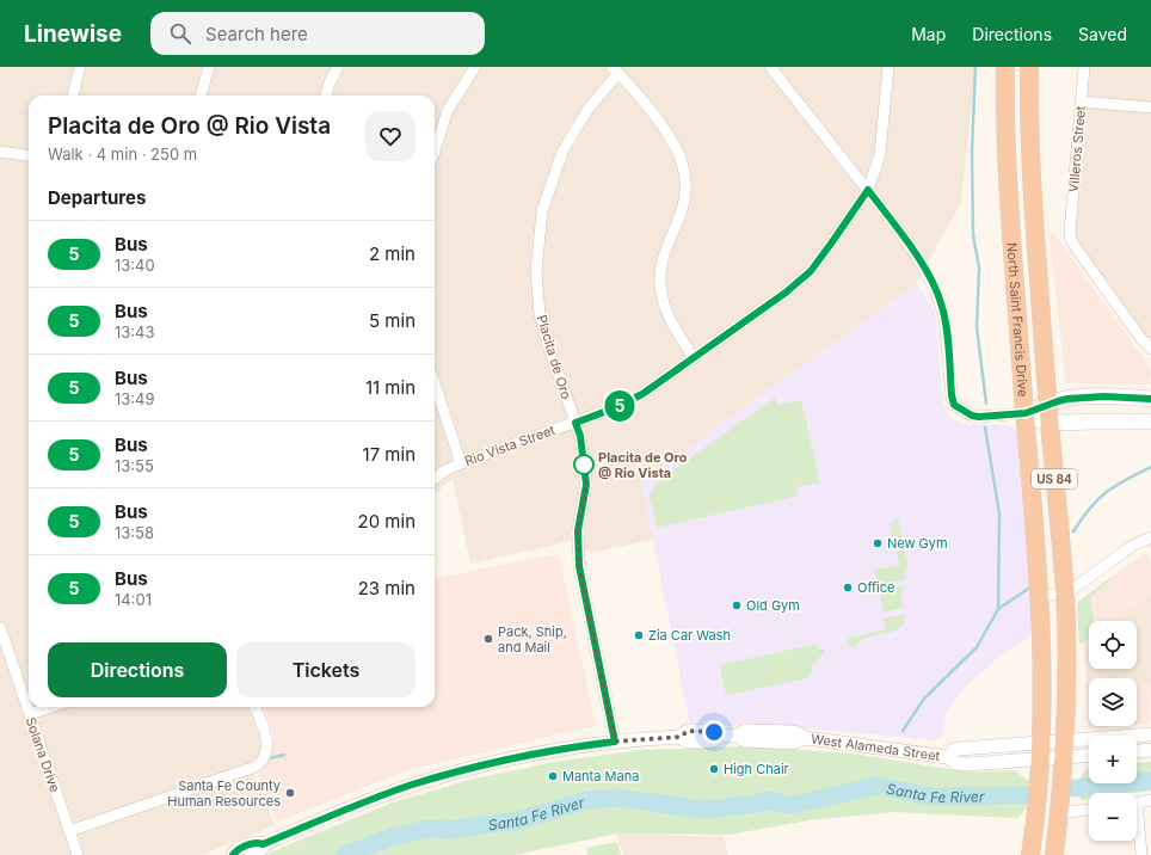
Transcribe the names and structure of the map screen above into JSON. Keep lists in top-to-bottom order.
{
  "streets": {
    "highway": ["North Saint Francis Drive", "US 84"],
    "street": [
      "Villeros Street",
      "Placita de Oro",
      "Rio Vista Street",
      "West Alameda Street",
      "Solana Drive"
    ]
  },
  "crossings": [
    ["North Saint Francis Drive", "US 84"],
    ["North Saint Francis Drive", "West Alameda Street"],
    ["Placita de Oro", "Rio Vista Street"],
    ["Placita de Oro", "West Alameda Street"],
    ["US 84", "West Alameda Street"]
  ],
  "water": ["Santa Fe River"],
  "places": [
    "Placita de Oro @ Rio Vista",
    "New Gym",
    "Office",
    "Old Gym",
    "Zia Car Wash",
    "Pack, Ship, and Mail",
    "High Chair",
    "Manta Mana",
    "Santa Fe County Human Resources"
  ],
  "lines": ["bus line 5"],
  "page": {
    "header": "Linewise",
    "search": "Search here",
    "nav": ["Map", "Directions", "Saved"],
    "on_map": "5",
    "heading": [
      ["Placita de Oro @ Rio Vista", "Walk · 4 min · 250 m"],
      "Departures"
    ],
    "list": [
      {
        "mark": "5",
        "name": "Bus",
        "note": "13:40",
        "value": "2 min"
      },
      {
        "mark": "5",
        "name": "Bus",
        "note": "13:43",
        "value": "5 min"
      },
      {
        "mark": "5",
        "name": "Bus",
        "note": "13:49",
        "value": "11 min"
      },
      {
        "mark": "5",
        "name": "Bus",
        "note": "13:55",
        "value": "17 min"
      },
      {
        "mark": "5",
        "name": "Bus",
        "note": "13:58",
        "value": "20 min"
      },
      {
        "mark": "5",
        "name": "Bus",
        "note": "14:01",
        "value": "23 min"
      }
    ],
    "map_buttons": ["+", "−"],
    "buttons": ["Directions", "Tickets"]
  }
}
